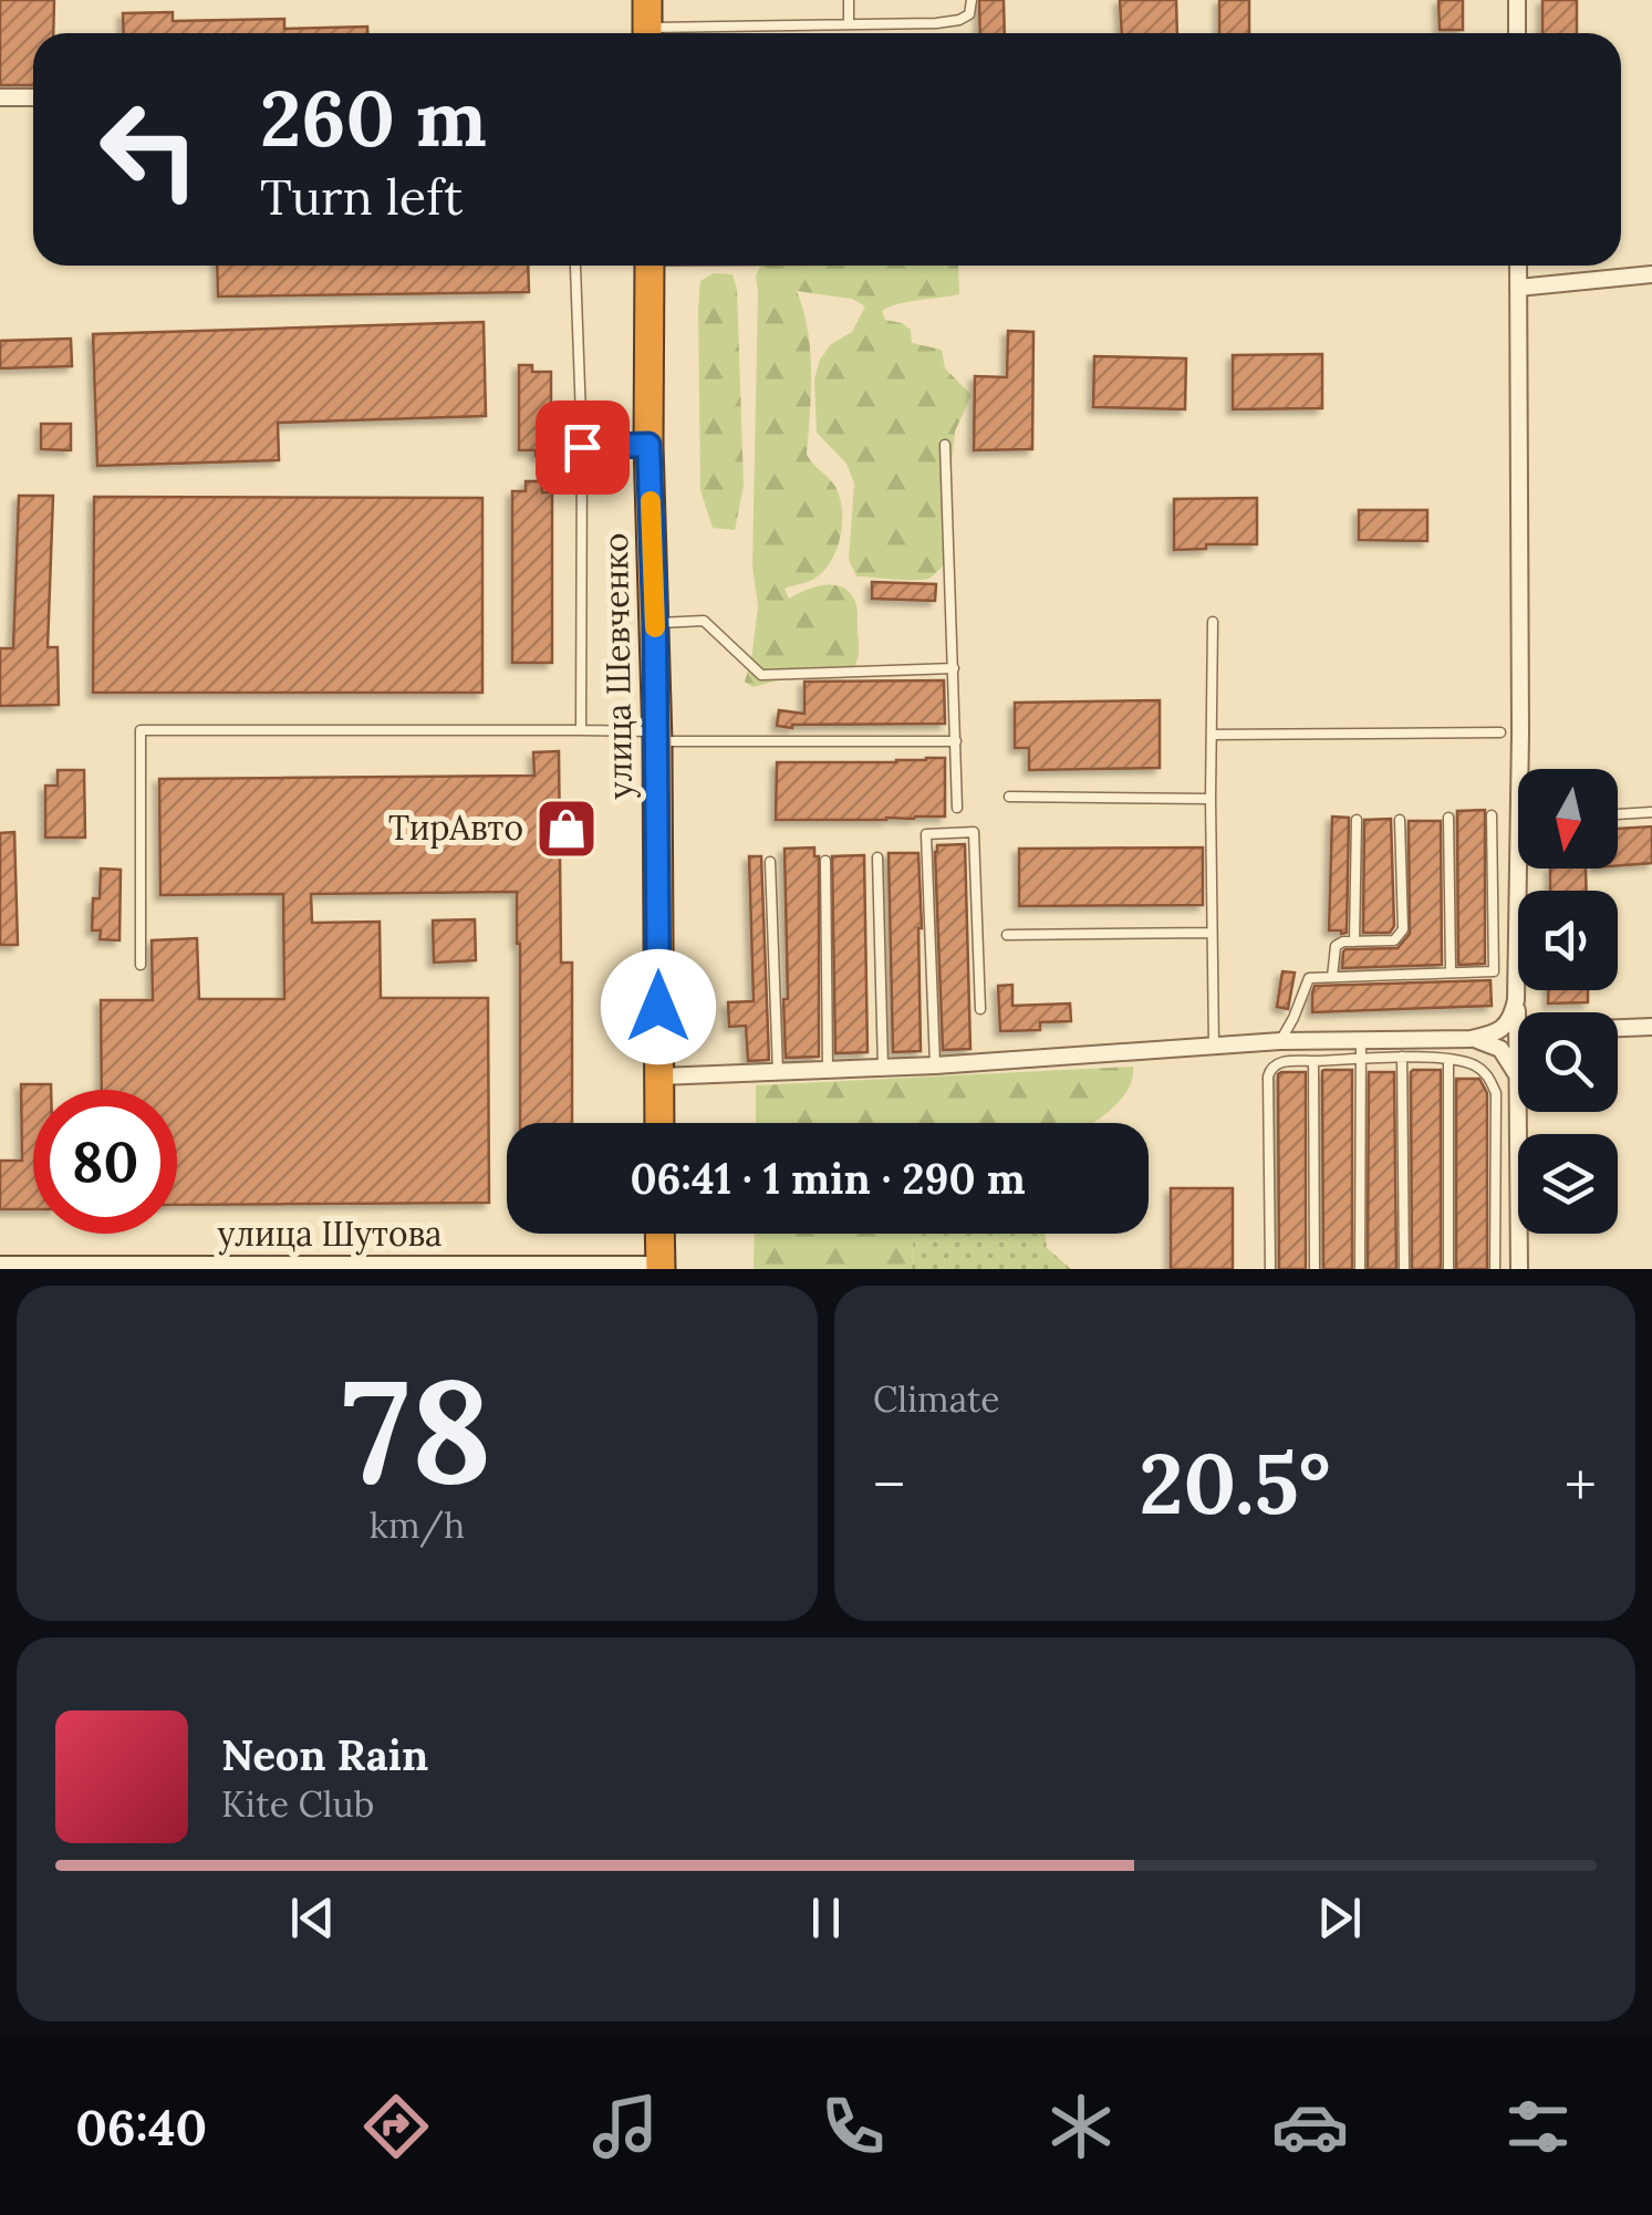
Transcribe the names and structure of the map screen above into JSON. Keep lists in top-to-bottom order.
{
  "streets": {
    "highway": ["улица Шевченко"],
    "street": ["улица Шутова"]
  },
  "places": {
    "shop": ["ТирАвто"]
  },
  "north": "bottom",
  "page": {
    "turn": ["260 m", "Turn left"],
    "limit": "80",
    "trip": "06:41 · 1 min · 290 m",
    "tile": [
      ["78", "km/h"],
      "Climate"
    ],
    "heat": ["−", "20.5°", "+"],
    "song": ["Neon Rain", "Kite Club"],
    "tabs": "06:40"
  }
}
